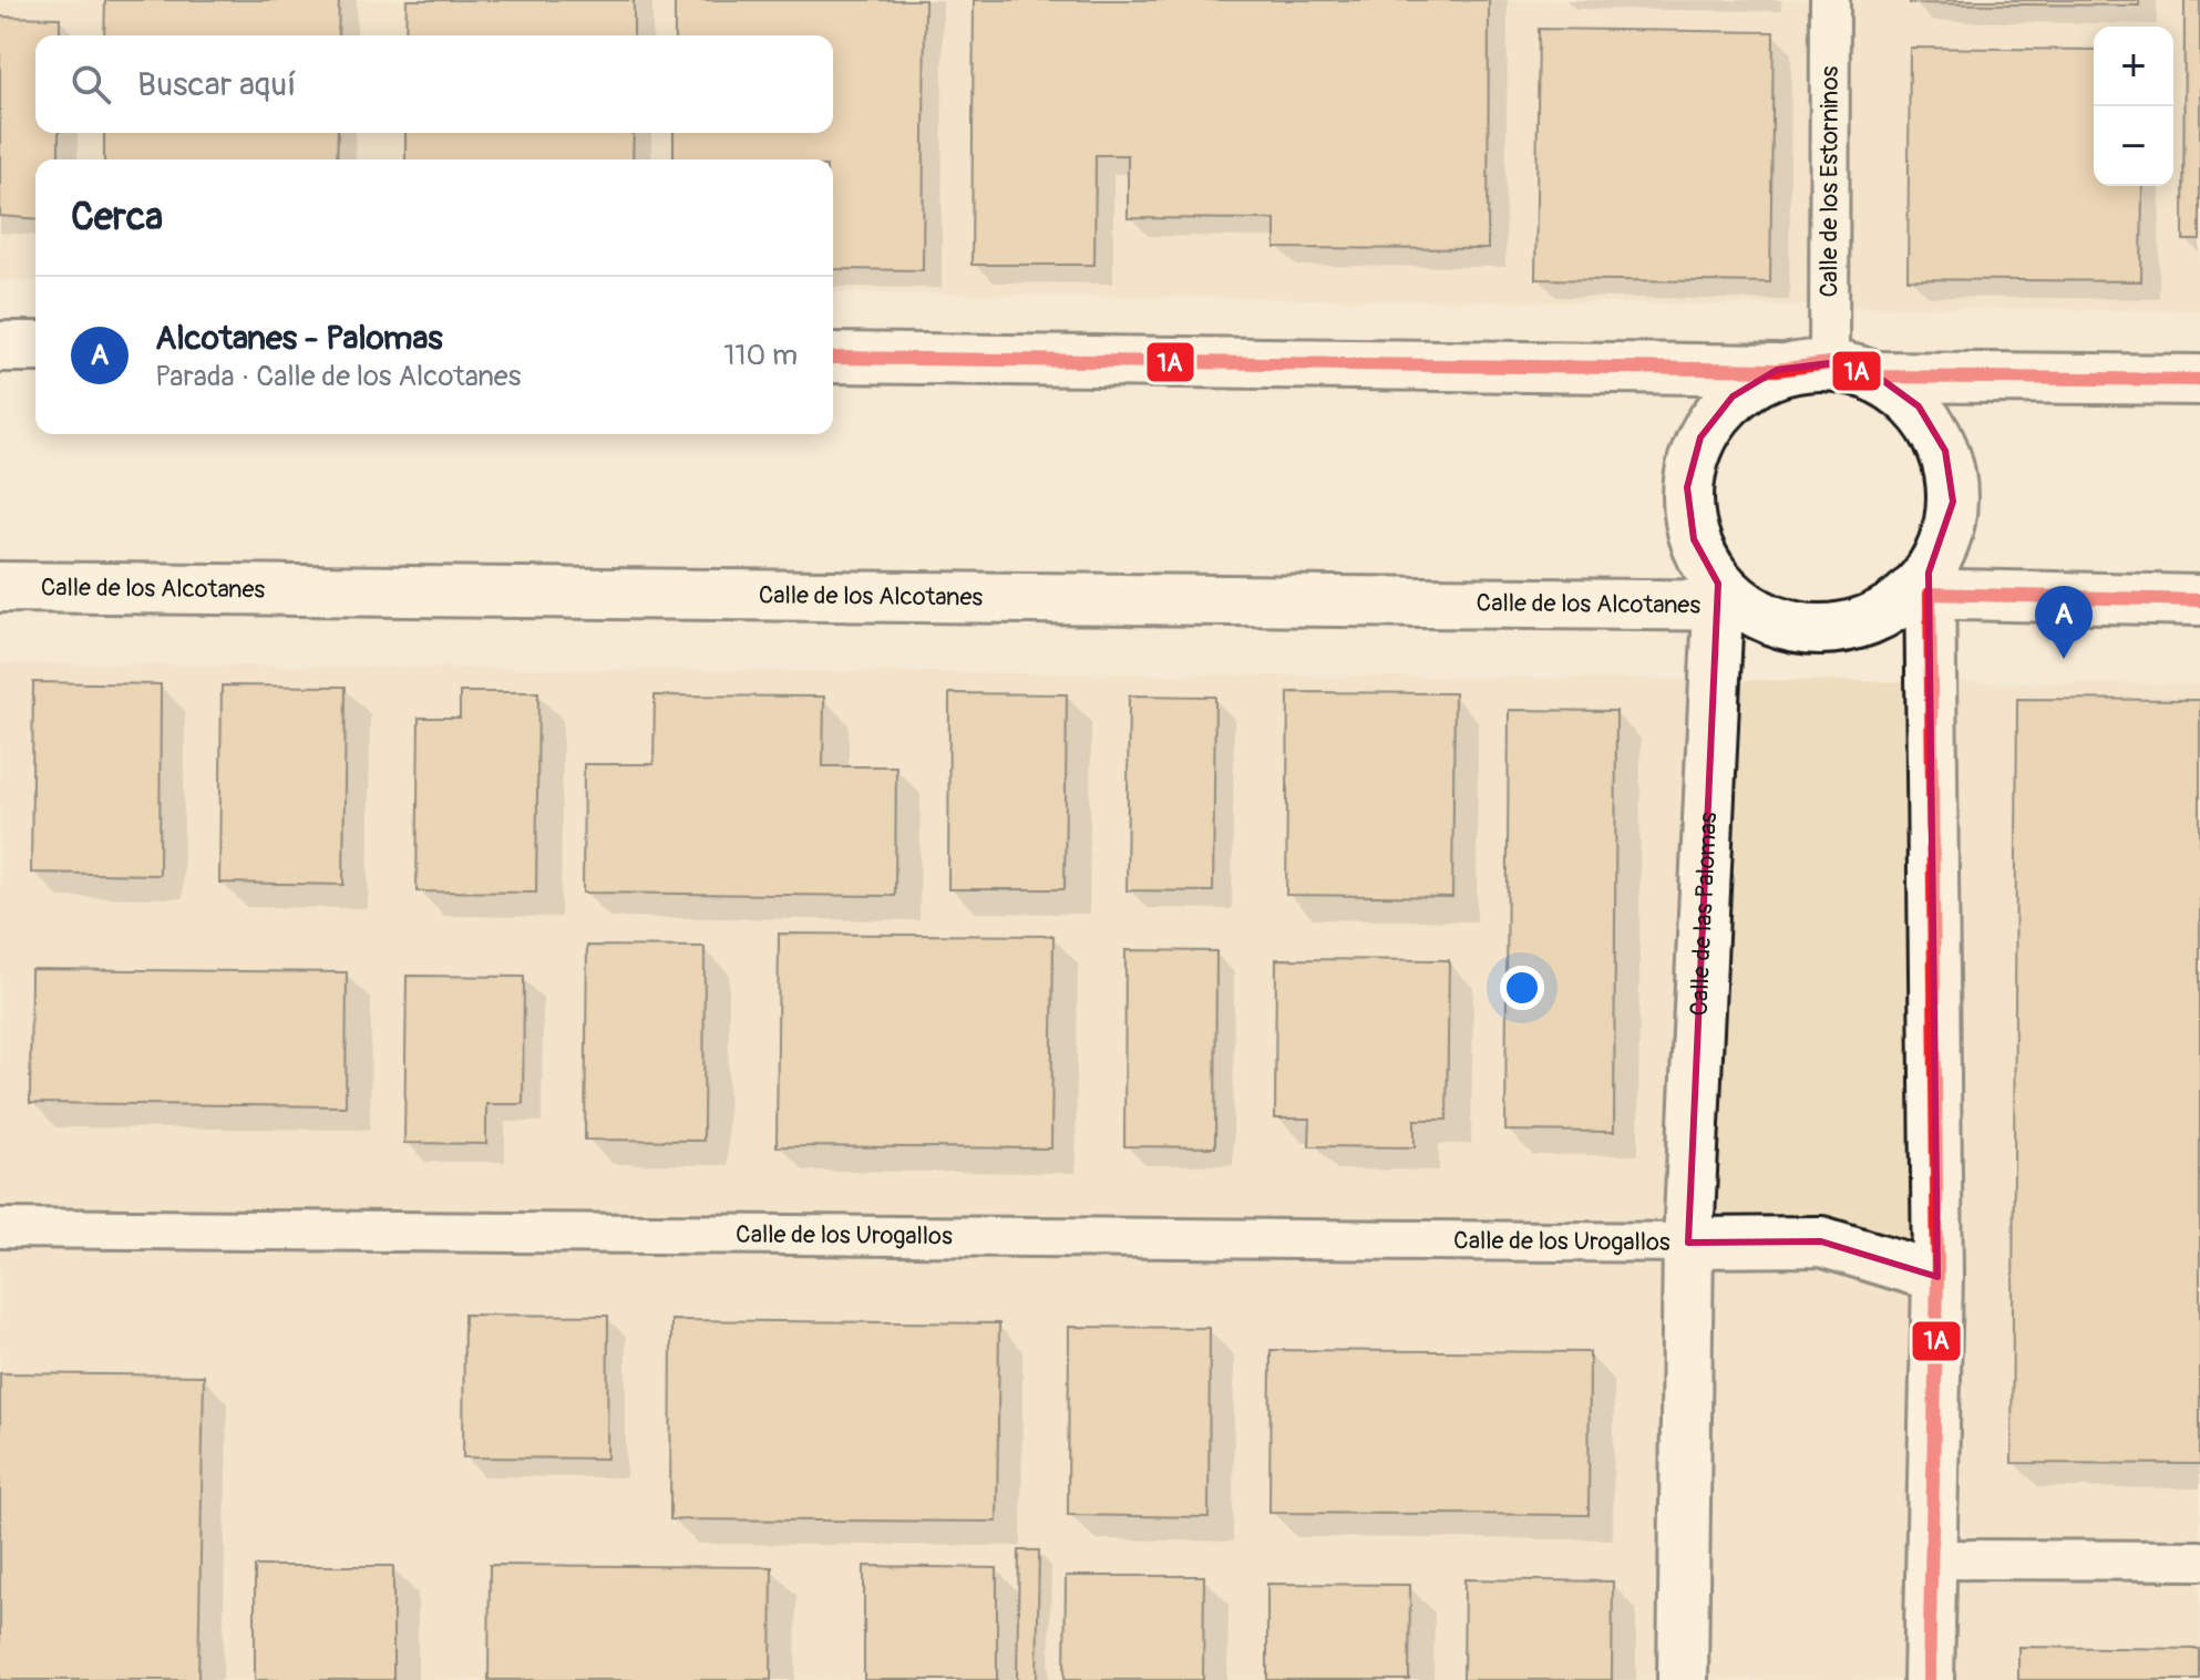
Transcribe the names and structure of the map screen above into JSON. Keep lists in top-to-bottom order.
{
  "streets": {
    "street": [
      "Calle de los Estorninos",
      "Calle de los Alcotanes",
      "Calle de las Palomas",
      "Calle de los Urogallos"
    ]
  },
  "crossings": [
    ["Calle de los Estorninos", "Calle de los Alcotanes"],
    ["Calle de los Estorninos", "Calle de las Palomas"],
    ["Calle de los Alcotanes", "Calle de las Palomas"],
    ["Calle de las Palomas", "Calle de los Urogallos"]
  ],
  "lines": ["transit line 1A"],
  "page": {
    "map_buttons": ["+", "−"],
    "search": "Buscar aquí",
    "heading": "Cerca",
    "list": [
      {
        "mark": "A",
        "name": "Alcotanes - Palomas",
        "note": "Parada · Calle de los Alcotanes",
        "value": "110 m"
      }
    ],
    "pins": "A"
  }
}
